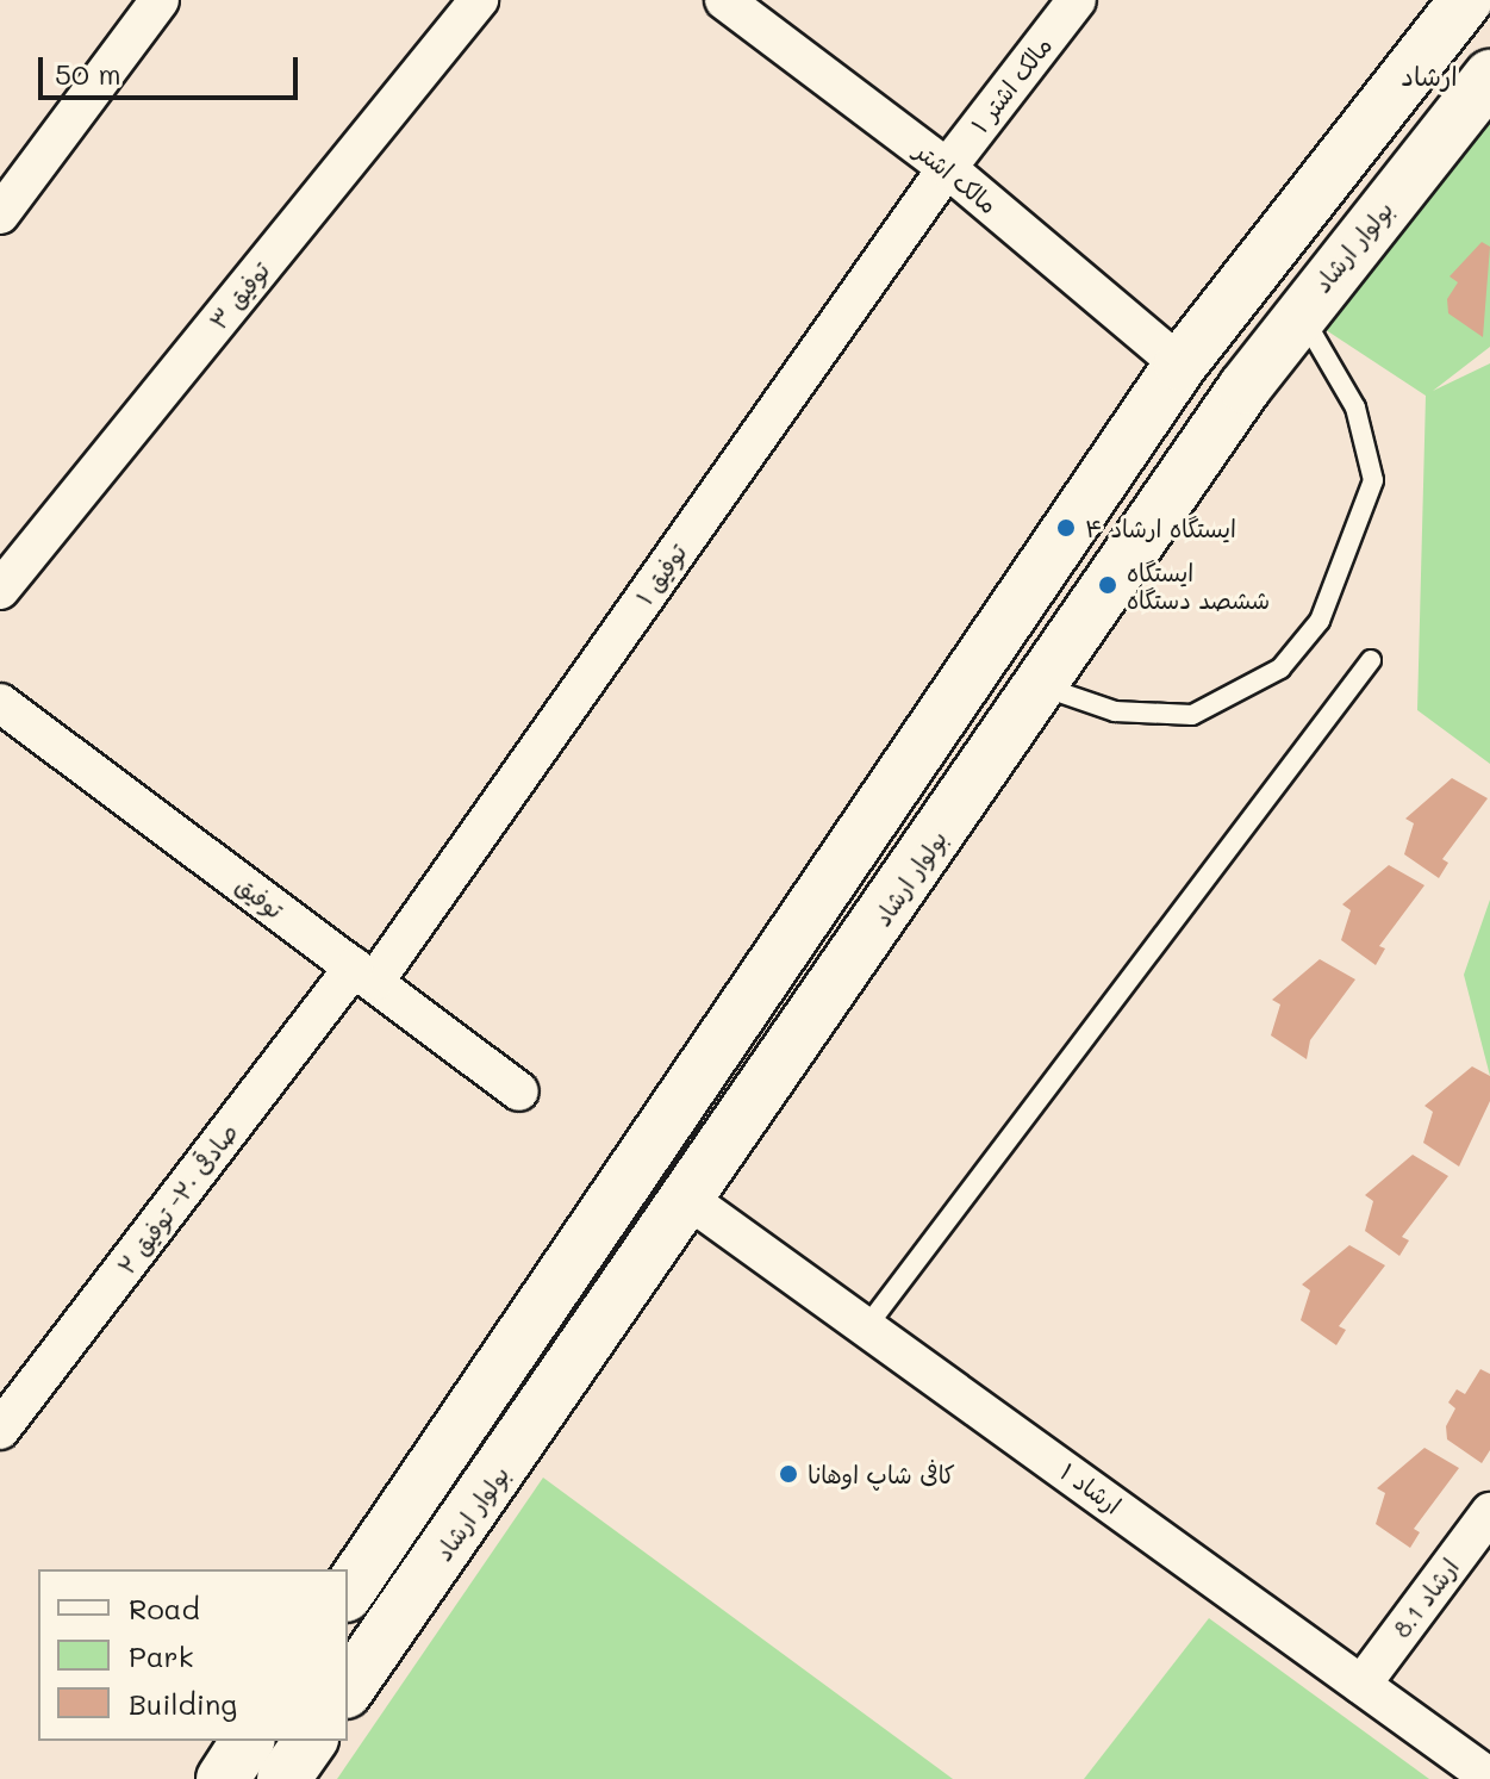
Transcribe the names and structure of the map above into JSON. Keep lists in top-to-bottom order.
{
  "streets": {
    "main road": ["بولوار ارشاد"],
    "street": [
      "مالک اشتر ۱",
      "مالک اشتر",
      "توفیق ۳",
      "توفیق ۱",
      "توفیق",
      "صادقی ۲۰- توفیق ۲",
      "ارشاد ۱",
      "ارشاد 8.1"
    ]
  },
  "crossings": [
    ["مالک اشتر ۱", "مالک اشتر"],
    ["مالک اشتر ۱", "توفیق ۱"],
    ["مالک اشتر", "توفیق ۱"],
    ["بولوار ارشاد", "ارشاد ۱"],
    ["توفیق ۱", "توفیق"],
    ["توفیق ۱", "صادقی ۲۰- توفیق ۲"],
    ["توفیق", "صادقی ۲۰- توفیق ۲"],
    ["ارشاد ۱", "ارشاد 8.1"]
  ],
  "districts": ["ارشاد"],
  "places": ["ایستگاه ارشاد ۴", "ایستگاه ششصد دستگاه", "کافی شاپ اوهانا"],
  "legend": ["Road", "Park", "Building"],
  "scale_bar": "50 m"
}
